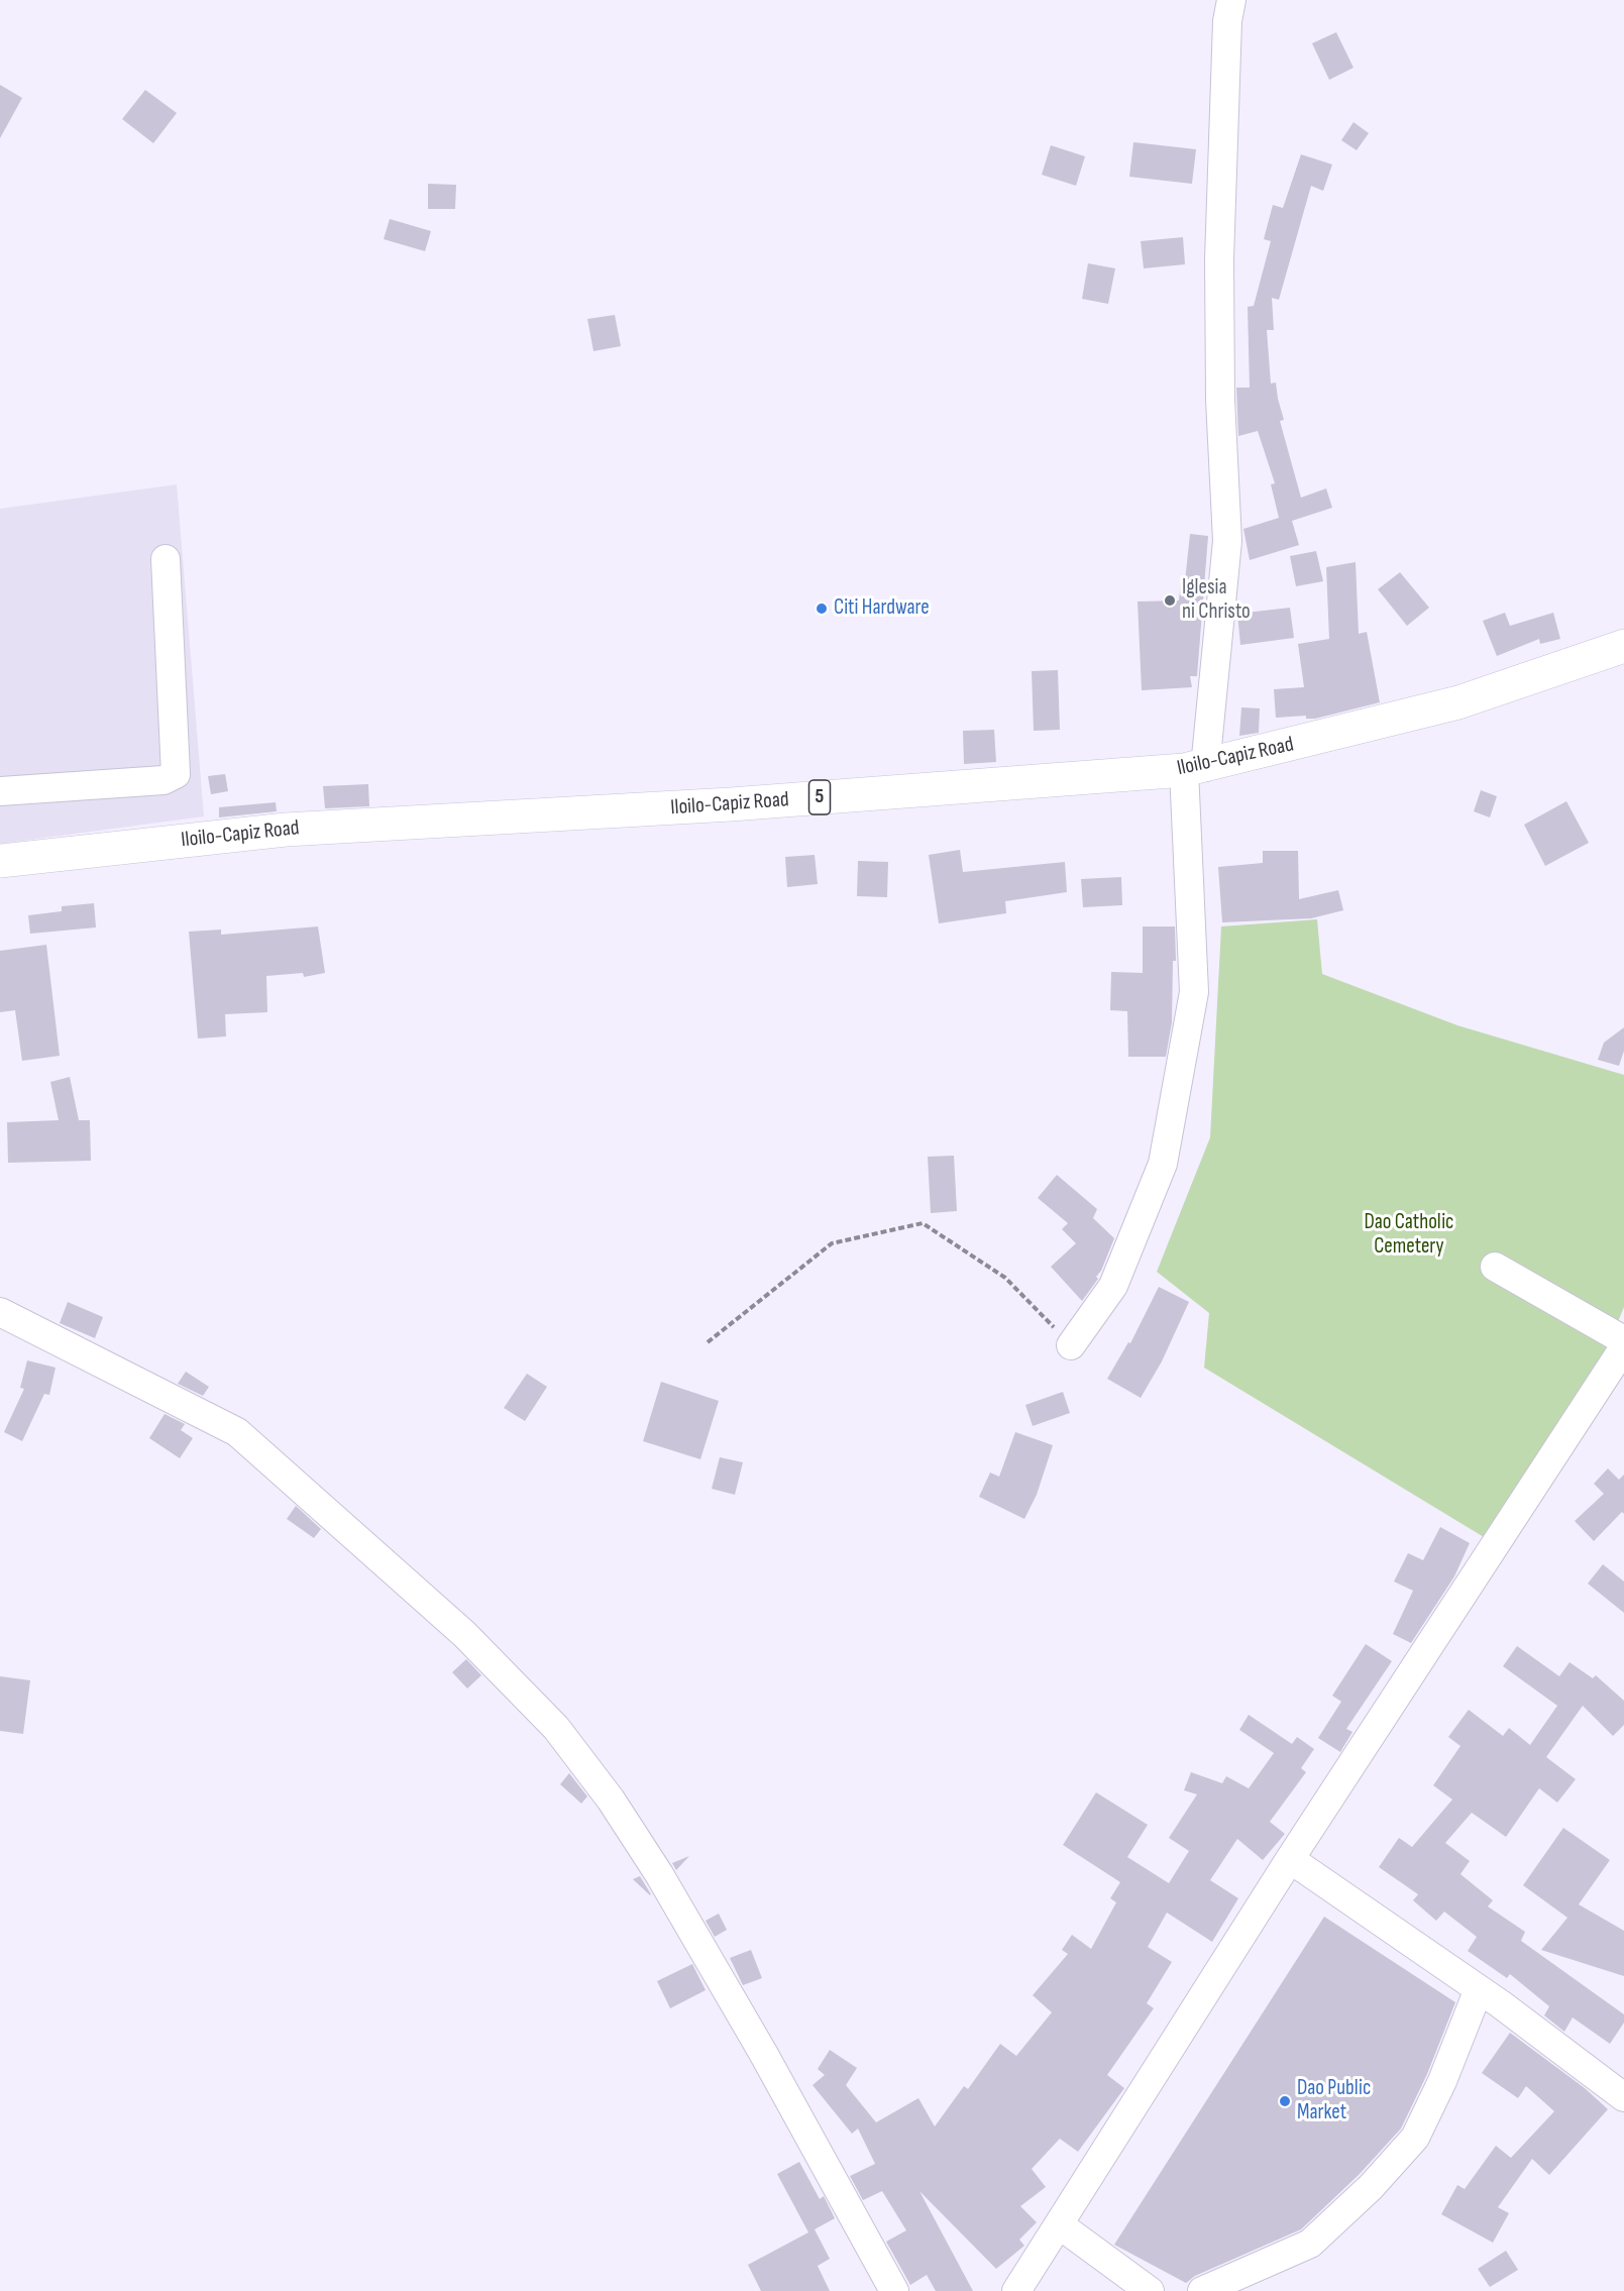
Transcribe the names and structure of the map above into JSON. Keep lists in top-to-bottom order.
{
  "streets": {
    "highway": ["Iloilo-Capiz Road", "5"]
  },
  "parks": ["Dao Catholic Cemetery"],
  "places": ["Iglesia ni Christo", "Citi Hardware", "Dao Public Market"]
}
